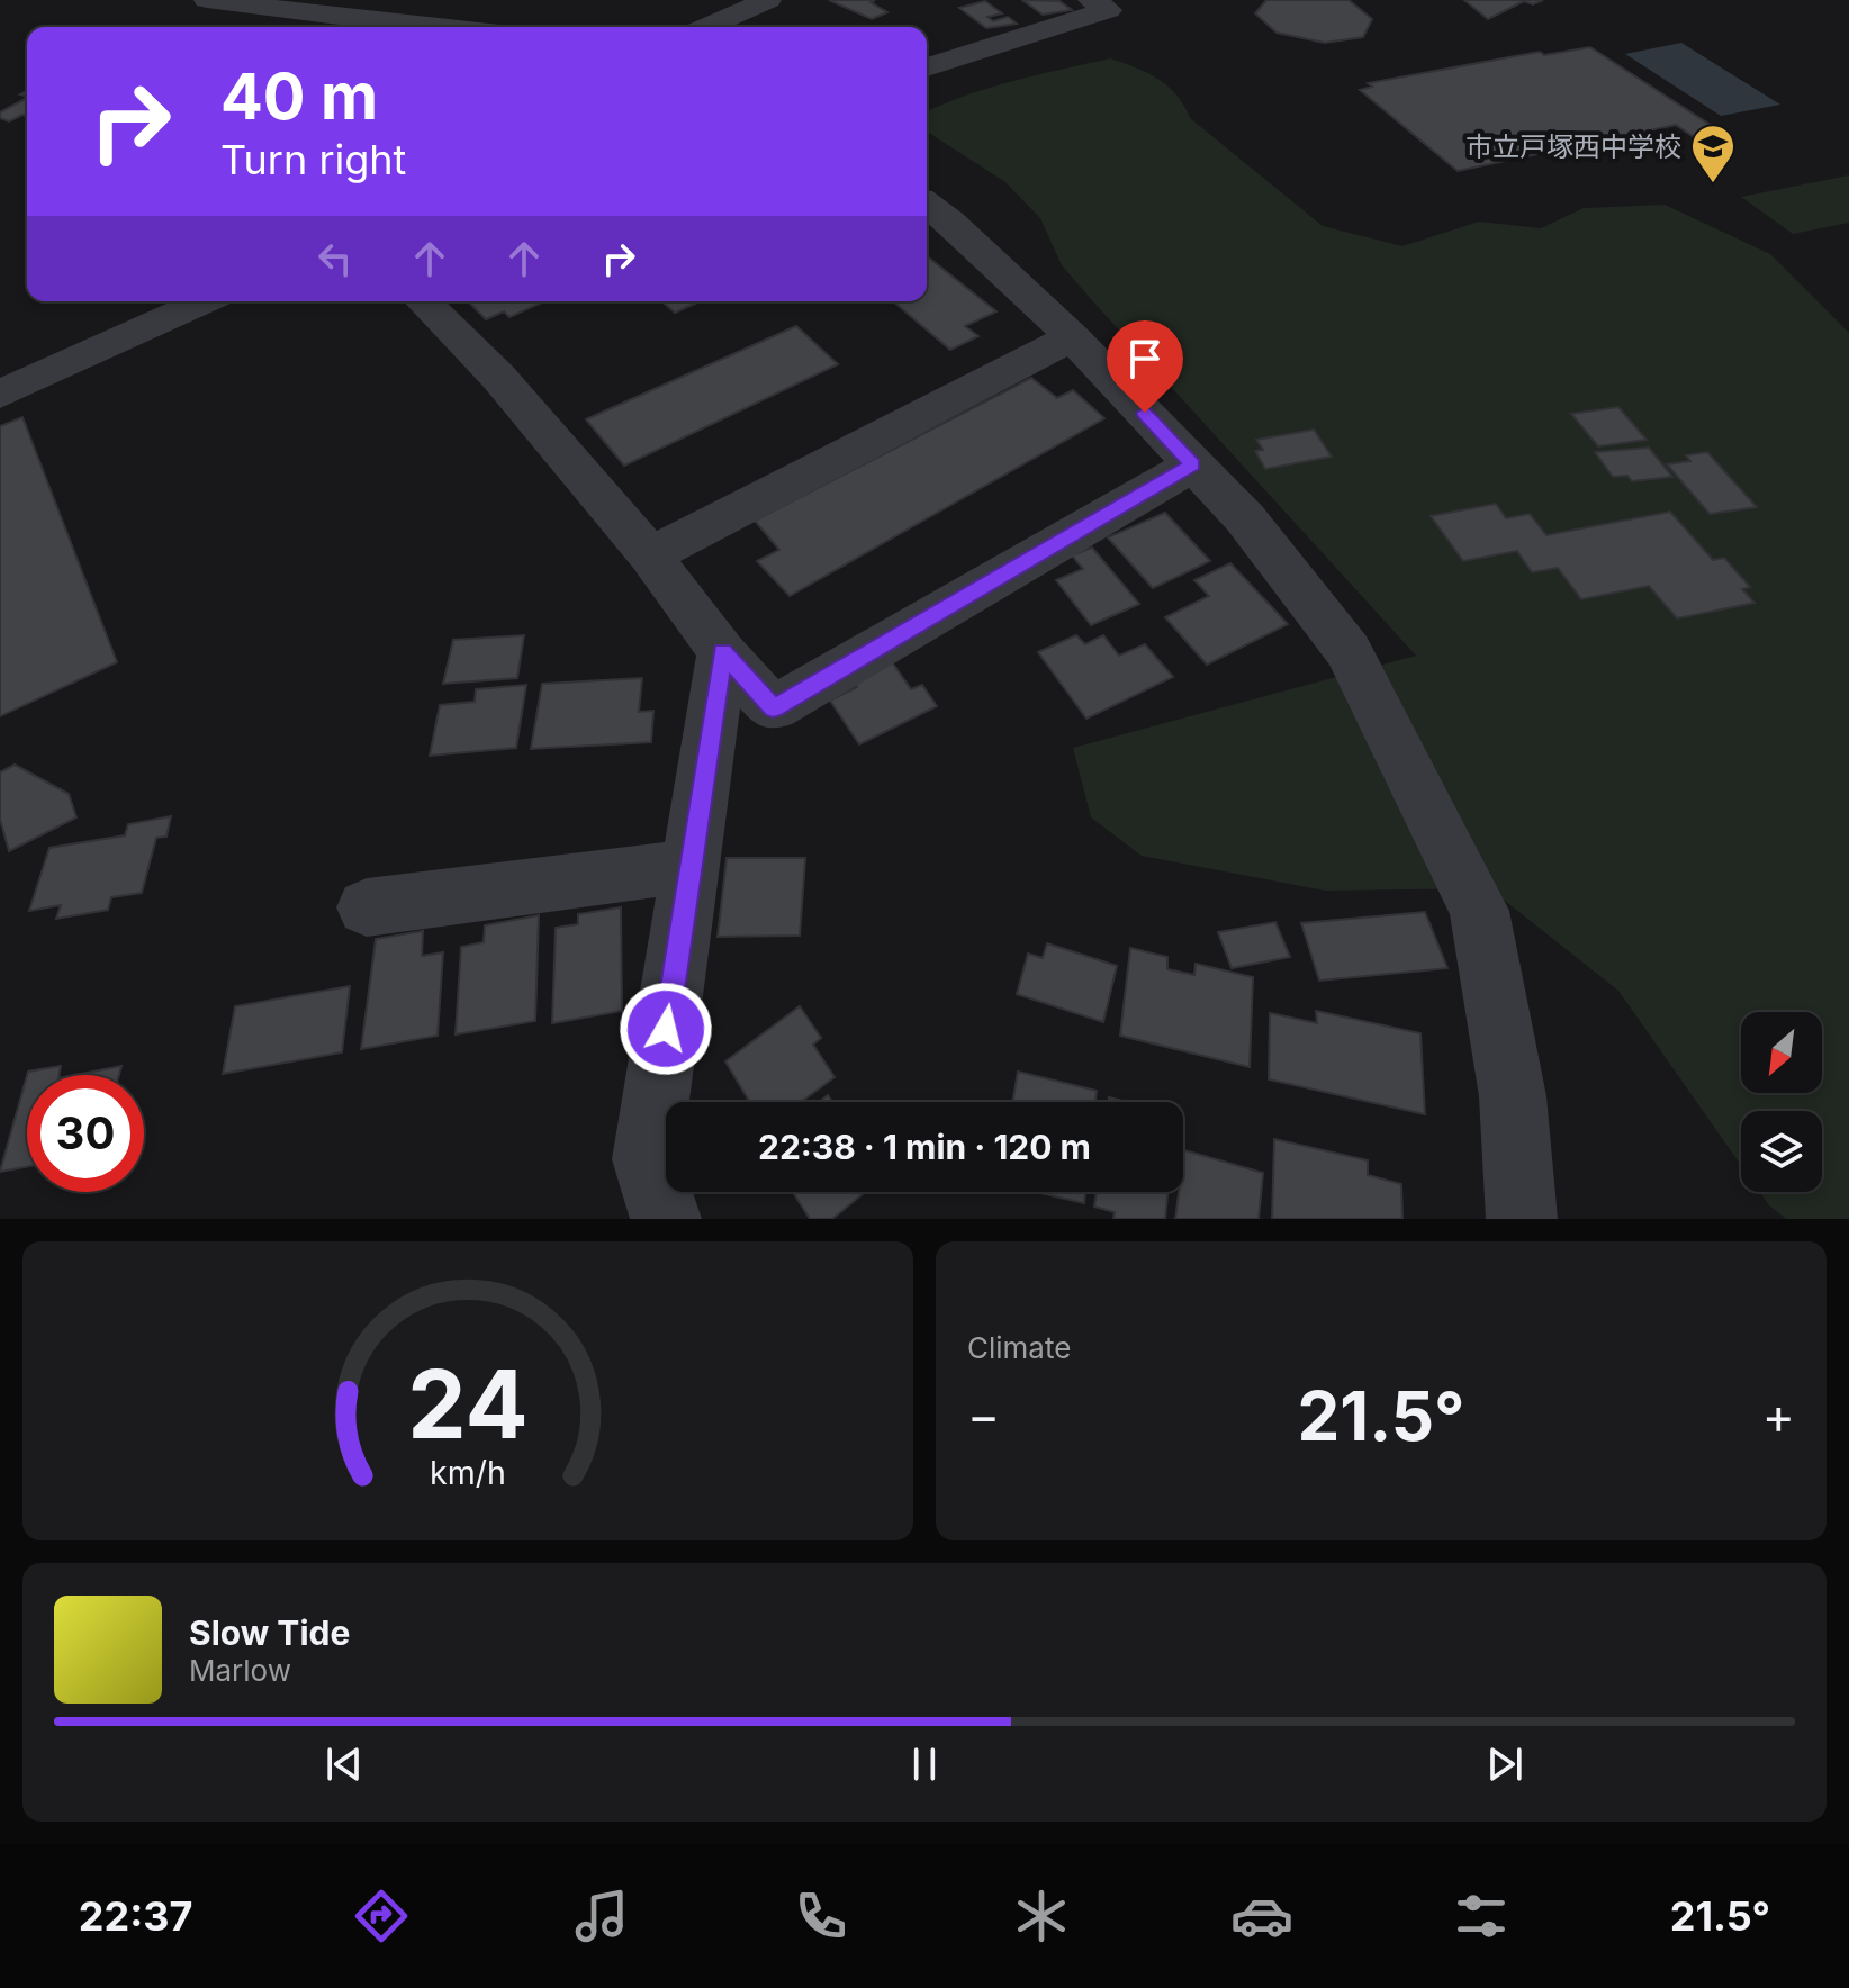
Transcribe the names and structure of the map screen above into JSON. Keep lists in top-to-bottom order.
{
  "places": {
    "school or university": ["市立戸塚西中学校"]
  },
  "north": "bottom left",
  "page": {
    "turn": ["40 m", "Turn right"],
    "limit": "30",
    "trip": "22:38 · 1 min · 120 m",
    "tile": "Climate",
    "heat": ["−", "21.5°", "+"],
    "song": ["Slow Tide", "Marlow"],
    "tabs": ["22:37", "21.5°"],
    "gauge": ["24", "km/h"]
  }
}
